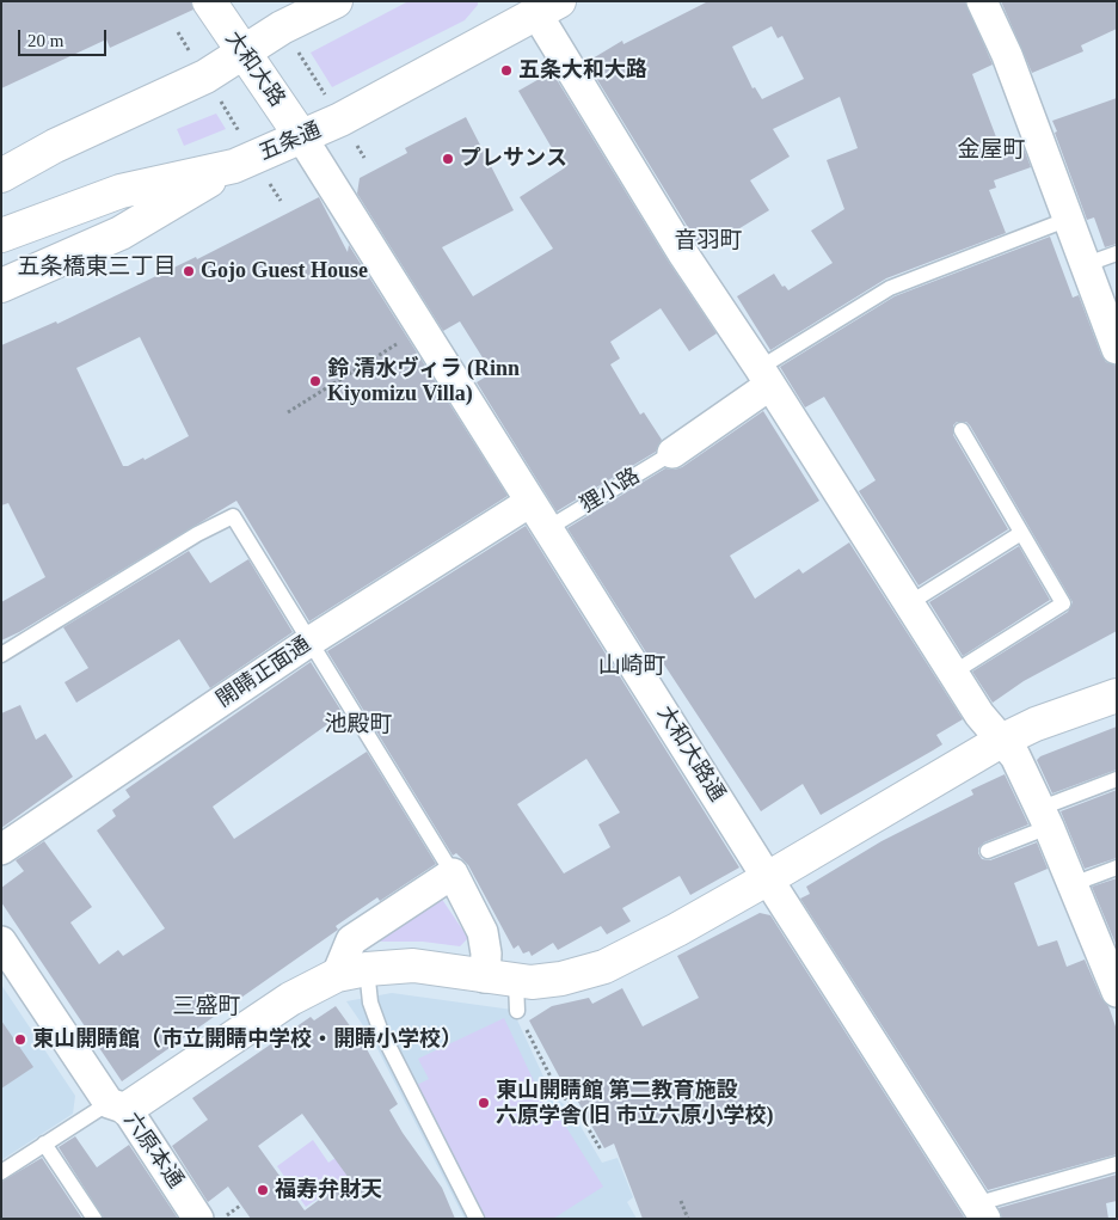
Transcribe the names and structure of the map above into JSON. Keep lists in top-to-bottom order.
{
  "streets": {
    "main road": ["大和大路", "五条通"],
    "street": ["開睛正面通", "大和大路通", "六原本通"],
    "lane": ["狸小路"]
  },
  "crossings": [
    ["大和大路", "五条通"],
    ["大和大路", "大和大路通"],
    ["五条通", "大和大路通"],
    ["狸小路", "大和大路通"],
    ["開睛正面通", "大和大路通"]
  ],
  "districts": [
    "金屋町",
    "音羽町",
    "五条橋東三丁目",
    "山崎町",
    "池殿町",
    "三盛町"
  ],
  "places": [
    "五条大和大路",
    "プレサンス",
    "Gojo Guest House",
    "鈴 清水ヴィラ (Rinn Kiyomizu Villa)",
    "東山開睛館（市立開睛中学校・開睛小学校）",
    "東山開睛館 第二教育施設 六原学舎(旧 市立六原小学校)",
    "福寿弁財天"
  ],
  "scale_bar": "20 m"
}
